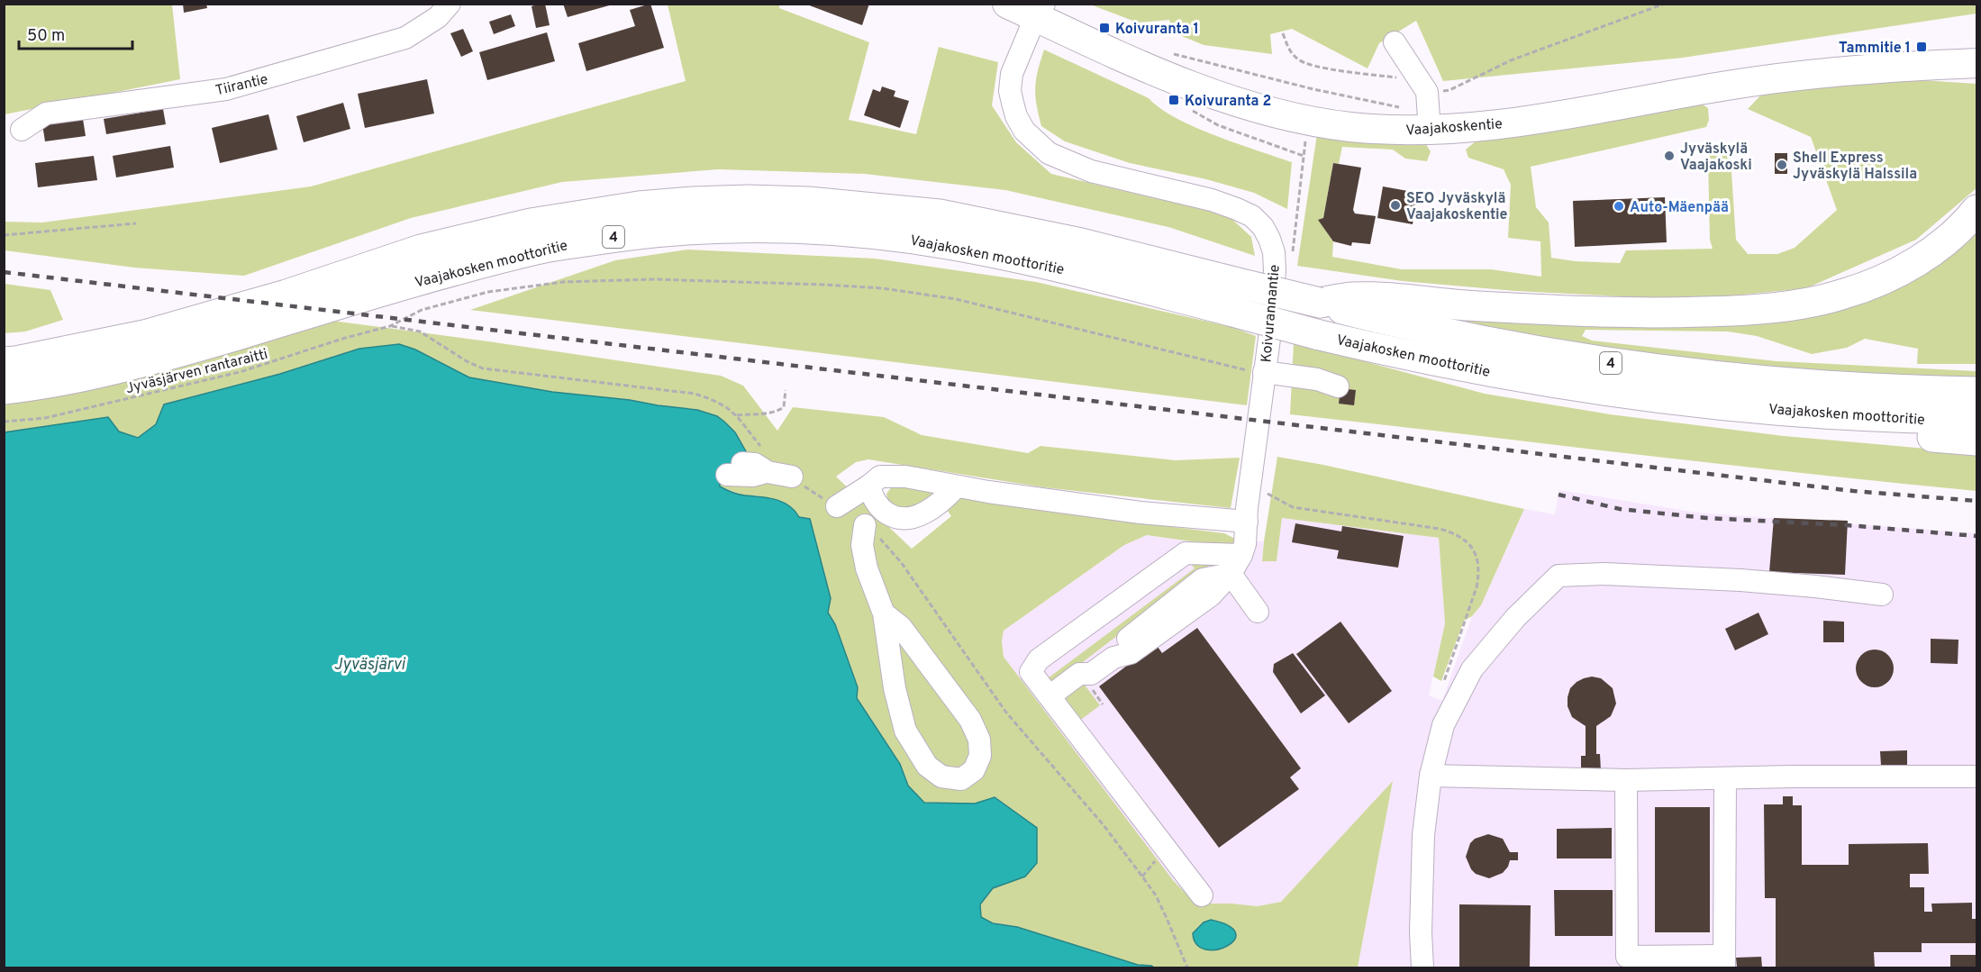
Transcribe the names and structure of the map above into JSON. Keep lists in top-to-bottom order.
{
  "streets": {
    "highway": ["4", "Vaajakosken moottoritie"],
    "main road": ["Vaajakoskentie"],
    "street": ["Tiirantie", "Koivurannantie"],
    "path": ["Jyväsjärven rantaraitti"]
  },
  "crossings": [
    ["Vaajakoskentie", "Koivurannantie"]
  ],
  "water": ["Jyväsjärvi"],
  "places": {
    "transit": ["Koivuranta 1", "Tammitie 1", "Koivuranta 2"],
    "other": [
      "Jyväskylä Vaajakoski",
      "Shell Express Jyväskylä Halssila",
      "SEO Jyväskylä Vaajakoskentie",
      "Auto-Mäenpää"
    ]
  },
  "scale_bar": "50 m"
}
